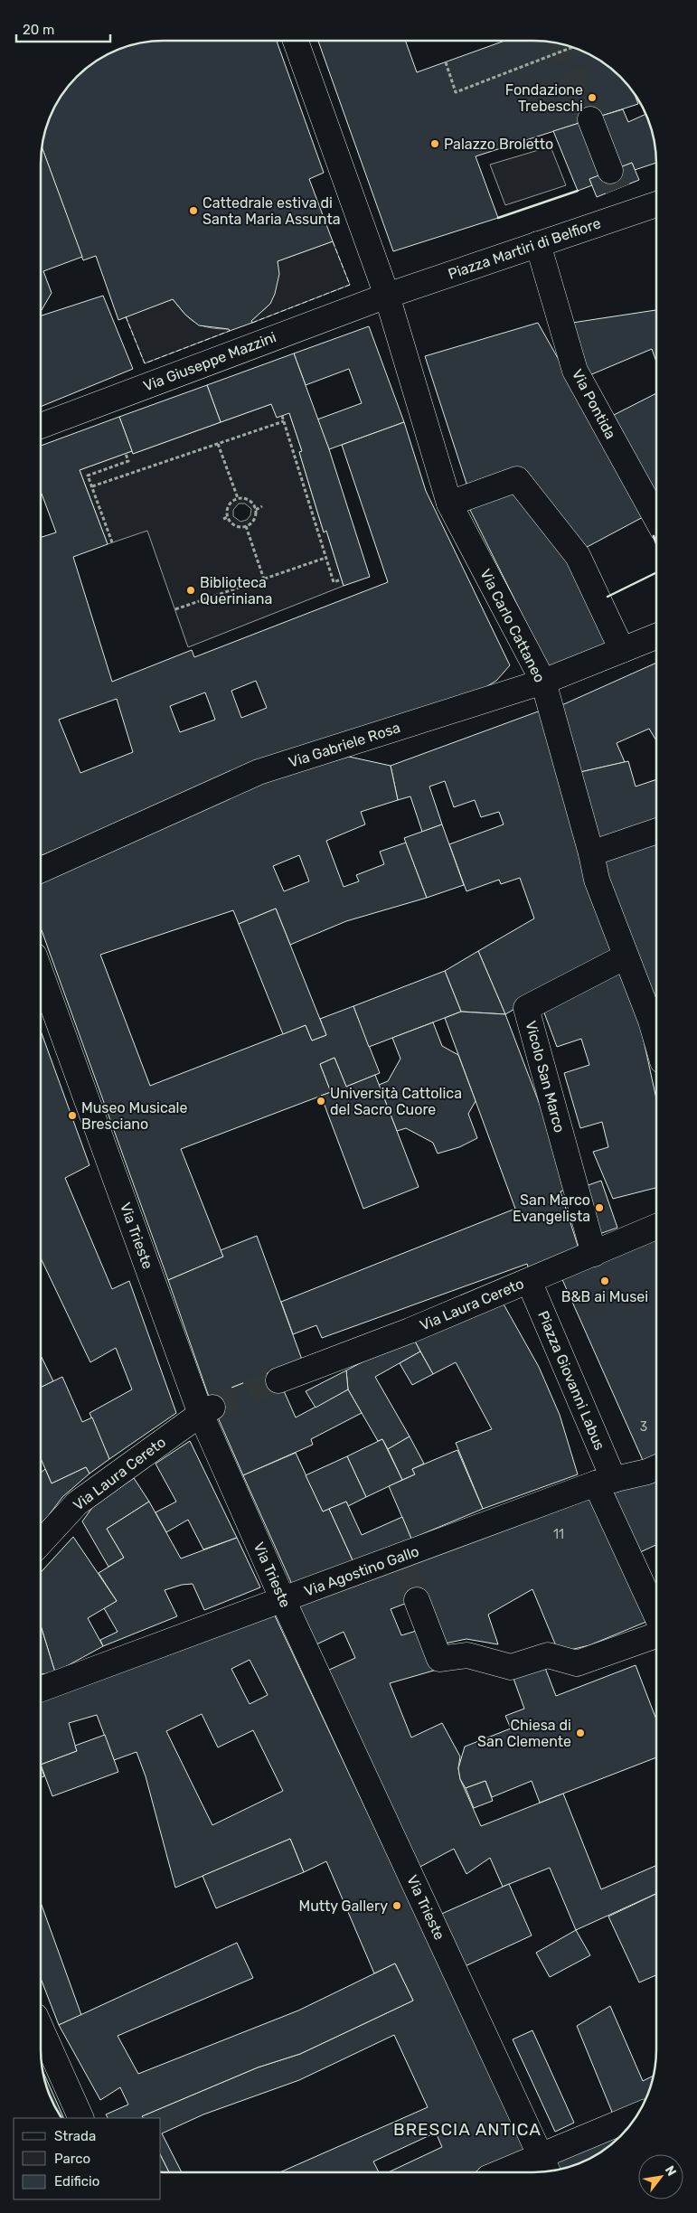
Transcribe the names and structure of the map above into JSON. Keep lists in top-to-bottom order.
{
  "streets": {
    "street": [
      "Piazza Martiri di Belfiore",
      "Via Giuseppe Mazzini",
      "Via Pontida",
      "Via Carlo Cattaneo",
      "Via Gabriele Rosa",
      "Vicolo San Marco",
      "Via Trieste",
      "Via Laura Cereto",
      "Piazza Giovanni Labus",
      "Via Agostino Gallo"
    ]
  },
  "crossings": [
    ["Piazza Martiri di Belfiore", "Via Giuseppe Mazzini"],
    ["Piazza Martiri di Belfiore", "Via Pontida"],
    ["Piazza Martiri di Belfiore", "Via Carlo Cattaneo"],
    ["Via Giuseppe Mazzini", "Via Carlo Cattaneo"],
    ["Via Carlo Cattaneo", "Via Gabriele Rosa"],
    ["Via Carlo Cattaneo", "Vicolo San Marco"],
    ["Vicolo San Marco", "Via Laura Cereto"],
    ["Via Trieste", "Via Laura Cereto"],
    ["Via Trieste", "Via Agostino Gallo"],
    ["Via Laura Cereto", "Piazza Giovanni Labus"],
    ["Piazza Giovanni Labus", "Via Agostino Gallo"]
  ],
  "districts": ["BRESCIA ANTICA"],
  "places": [
    "Fondazione Trebeschi",
    "Palazzo Broletto",
    "Cattedrale estiva di Santa Maria Assunta",
    "Biblioteca Queriniana",
    "Università Cattolica del Sacro Cuore",
    "Museo Musicale Bresciano",
    "San Marco Evangelista",
    "B&B ai Musei",
    "Chiesa di San Clemente",
    "Mutty Gallery"
  ],
  "house_numbers": ["3", "11"],
  "legend": ["Strada", "Parco", "Edificio"],
  "scale_bar": "20 m",
  "north": "top right"
}
